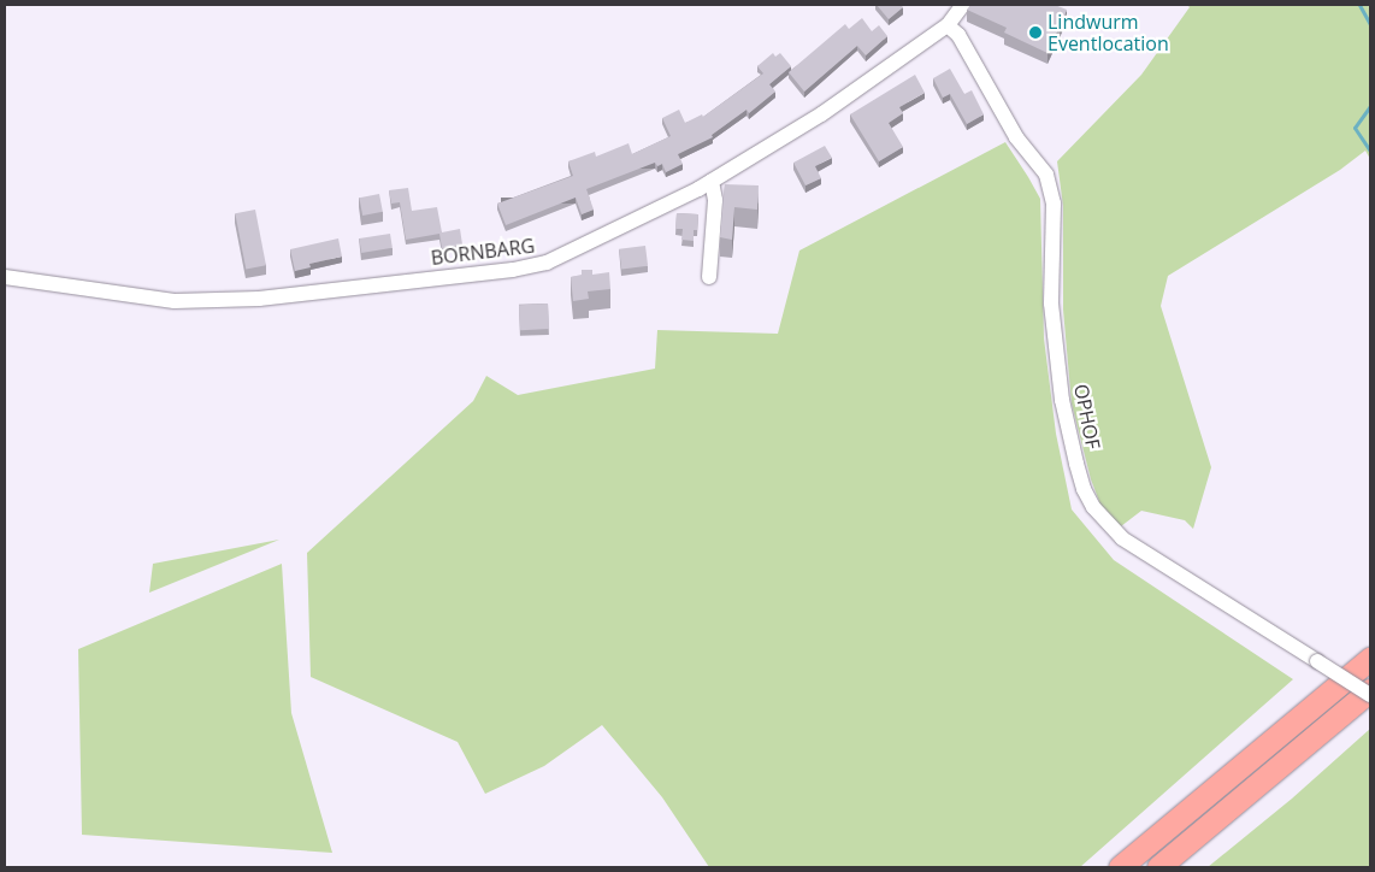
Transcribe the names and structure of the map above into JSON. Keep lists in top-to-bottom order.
{
  "streets": {
    "street": ["BORNBARG", "OPHOF"]
  },
  "crossings": [
    ["BORNBARG", "OPHOF"]
  ],
  "places": ["Lindwurm Eventlocation"]
}
